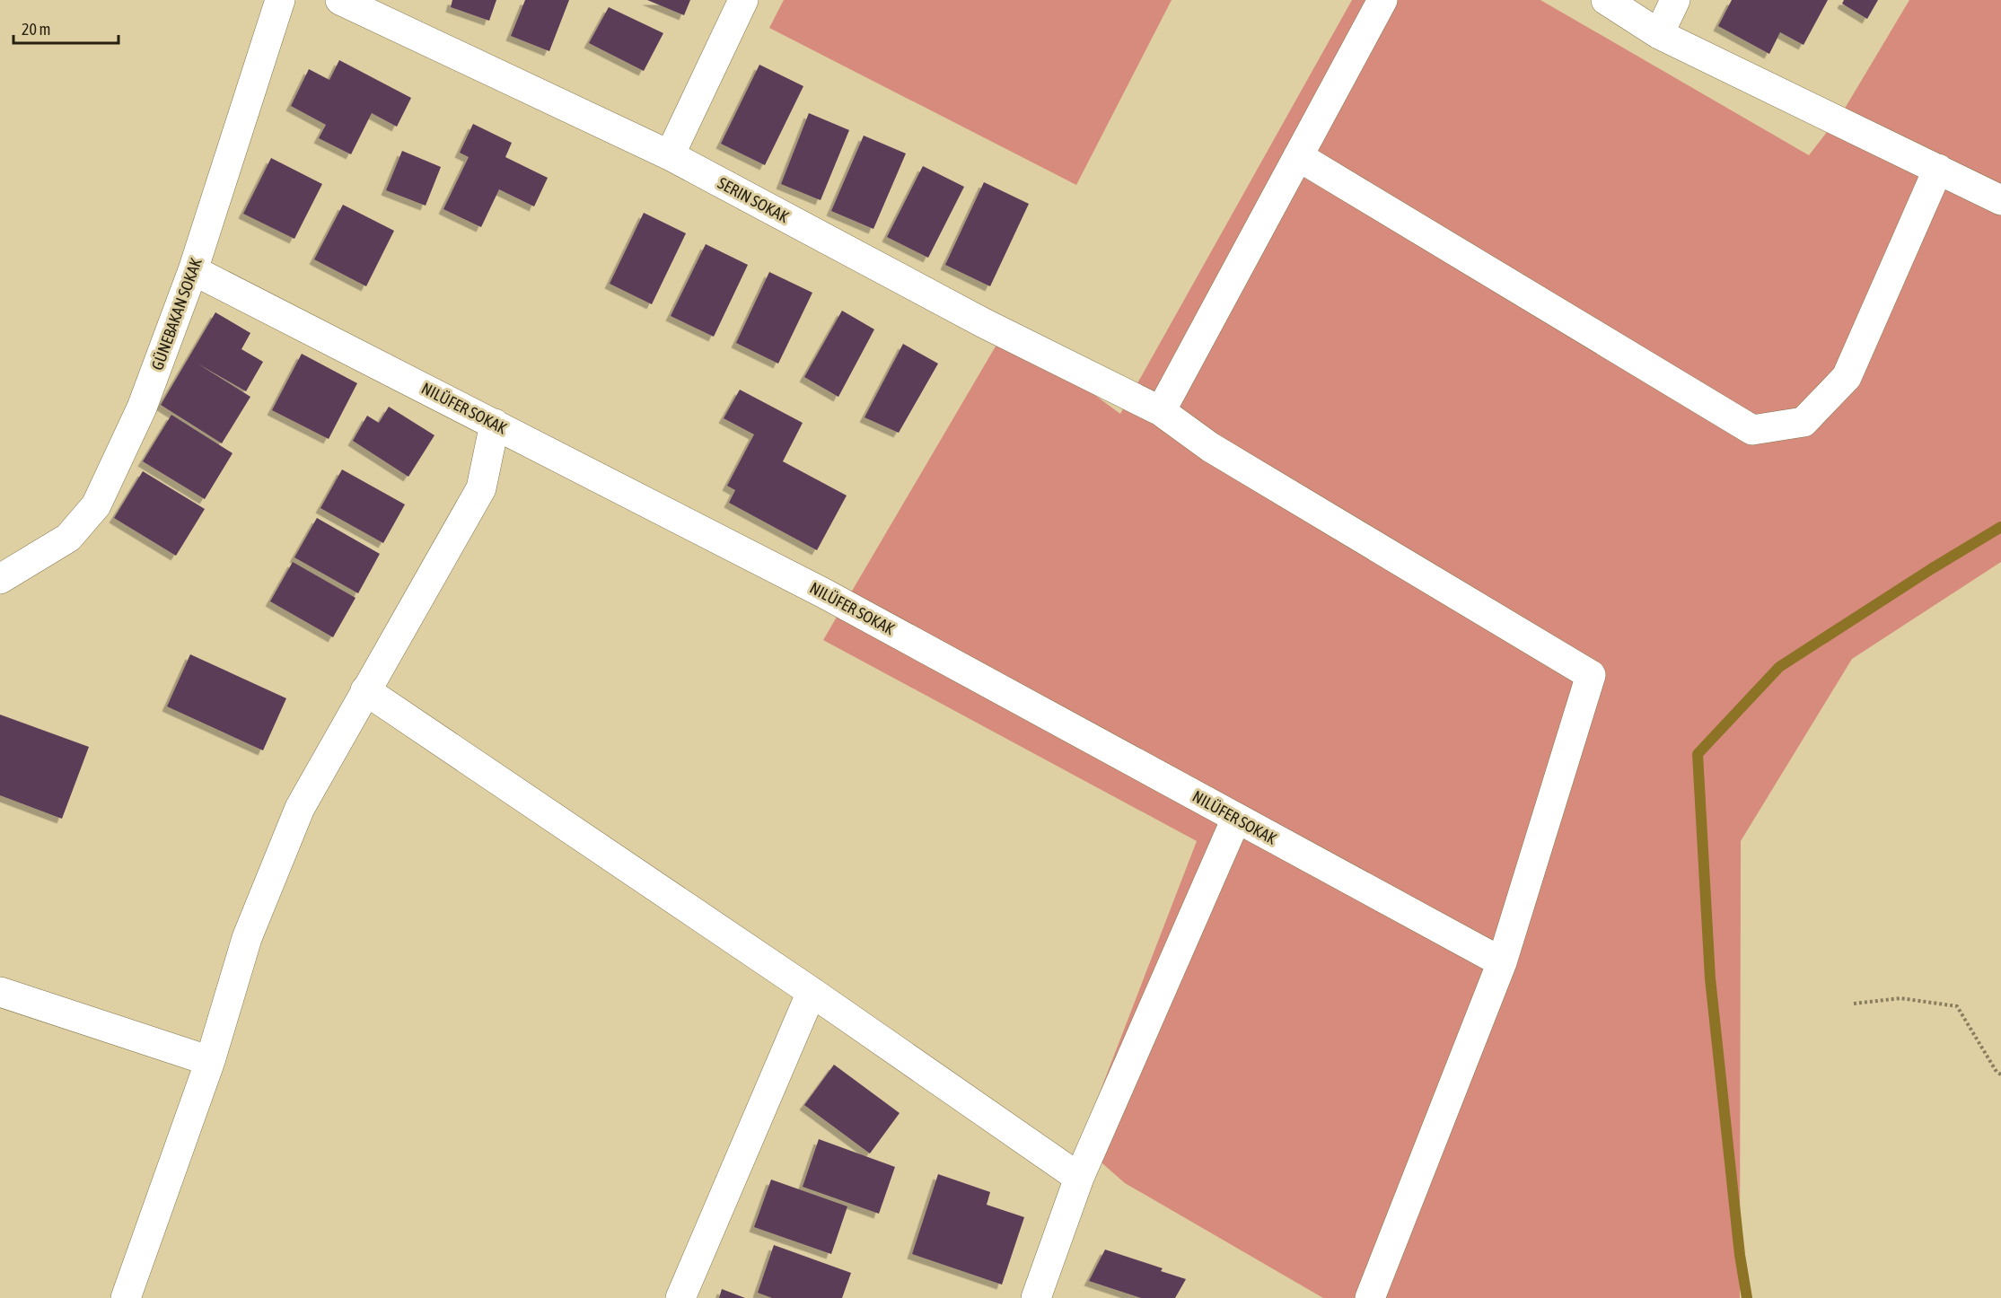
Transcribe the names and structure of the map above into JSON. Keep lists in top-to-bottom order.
{
  "streets": {
    "street": ["SERIN SOKAK", "GÜNEBAKAN SOKAK", "NILÜFER SOKAK"]
  },
  "crossings": [
    ["SERIN SOKAK", "NILÜFER SOKAK"],
    ["GÜNEBAKAN SOKAK", "NILÜFER SOKAK"]
  ],
  "scale_bar": "20 m"
}
